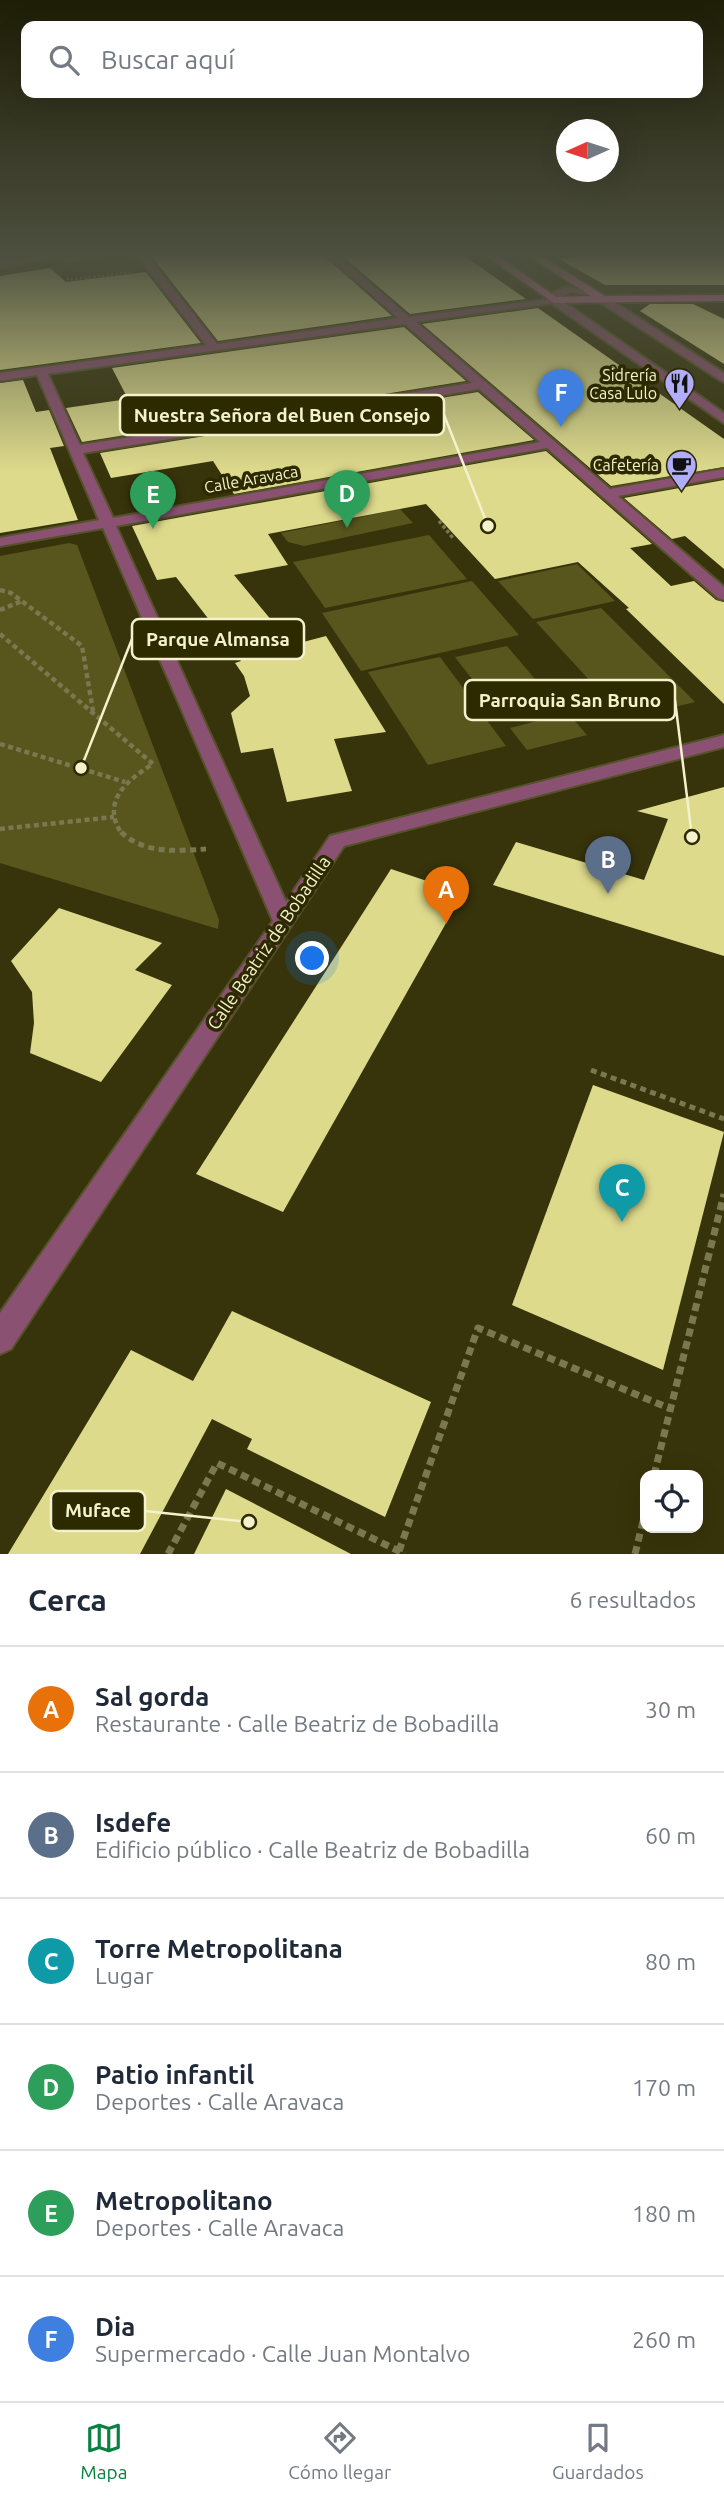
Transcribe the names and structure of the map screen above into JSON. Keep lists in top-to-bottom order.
{
  "streets": {
    "street": ["Calle Aravaca", "Calle Beatriz de Bobadilla"]
  },
  "places": {
    "restaurant": ["Sidrería Casa Lulo"],
    "cafe": ["Cafetería"],
    "other": [
      "Nuestra Señora del Buen Consejo",
      "Parque Almansa",
      "Parroquia San Bruno",
      "Muface"
    ]
  },
  "north": "left",
  "page": {
    "search": "Buscar aquí",
    "pins": [
      "F",
      "D",
      "E",
      "B",
      "A",
      "C"
    ],
    "heading": ["Cerca", "6 resultados"],
    "list": [
      {
        "mark": "A",
        "name": "Sal gorda",
        "note": "Restaurante · Calle Beatriz de Bobadilla",
        "value": "30 m"
      },
      {
        "mark": "B",
        "name": "Isdefe",
        "note": "Edificio público · Calle Beatriz de Bobadilla",
        "value": "60 m"
      },
      {
        "mark": "C",
        "name": "Torre Metropolitana",
        "note": "Lugar",
        "value": "80 m"
      },
      {
        "mark": "D",
        "name": "Patio infantil",
        "note": "Deportes · Calle Aravaca",
        "value": "170 m"
      },
      {
        "mark": "E",
        "name": "Metropolitano",
        "note": "Deportes · Calle Aravaca",
        "value": "180 m"
      },
      {
        "mark": "F",
        "name": "Dia",
        "note": "Supermercado · Calle Juan Montalvo",
        "value": "260 m"
      }
    ],
    "nav": ["Mapa", "Cómo llegar", "Guardados"]
  }
}
